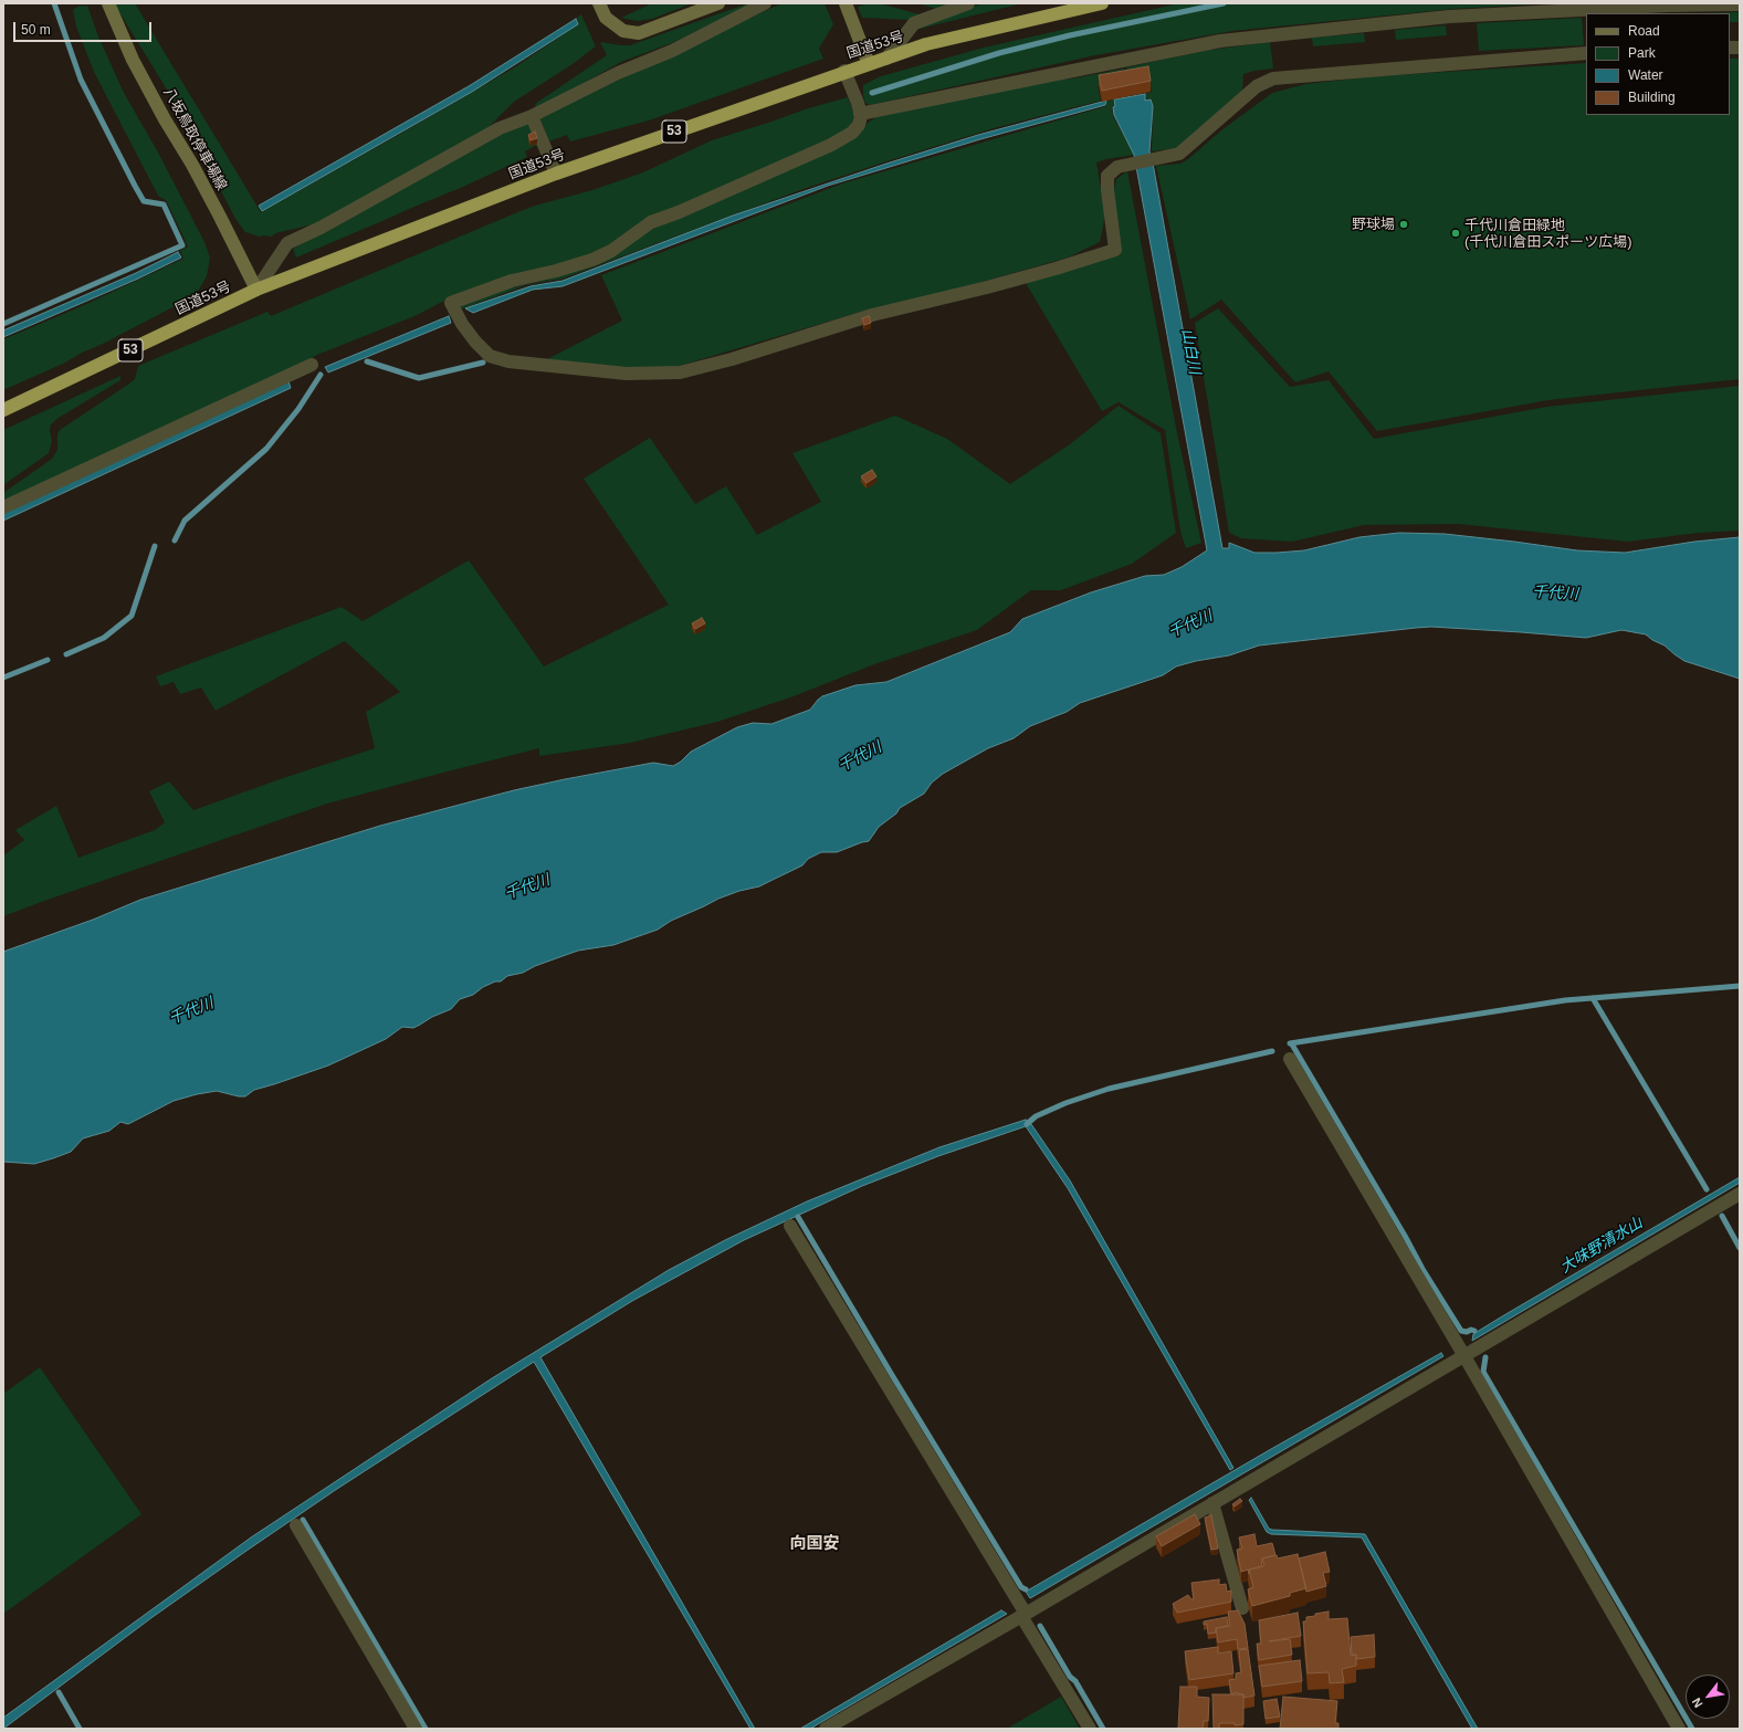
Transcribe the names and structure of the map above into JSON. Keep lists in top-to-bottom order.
{
  "streets": {
    "highway": ["国道53号", "53"],
    "main road": ["八坂鳥取停車場線"]
  },
  "crossings": [
    ["国道53号", "八坂鳥取停車場線"]
  ],
  "districts": ["向国安"],
  "water": ["山白川", "千代川", "大味野清水山"],
  "places": ["野球場", "千代川倉田緑地 (千代川倉田スポーツ広場)"],
  "legend": [
    "Road",
    "Park",
    "Water",
    "Building"
  ],
  "scale_bar": "50 m",
  "north": "bottom left"
}
